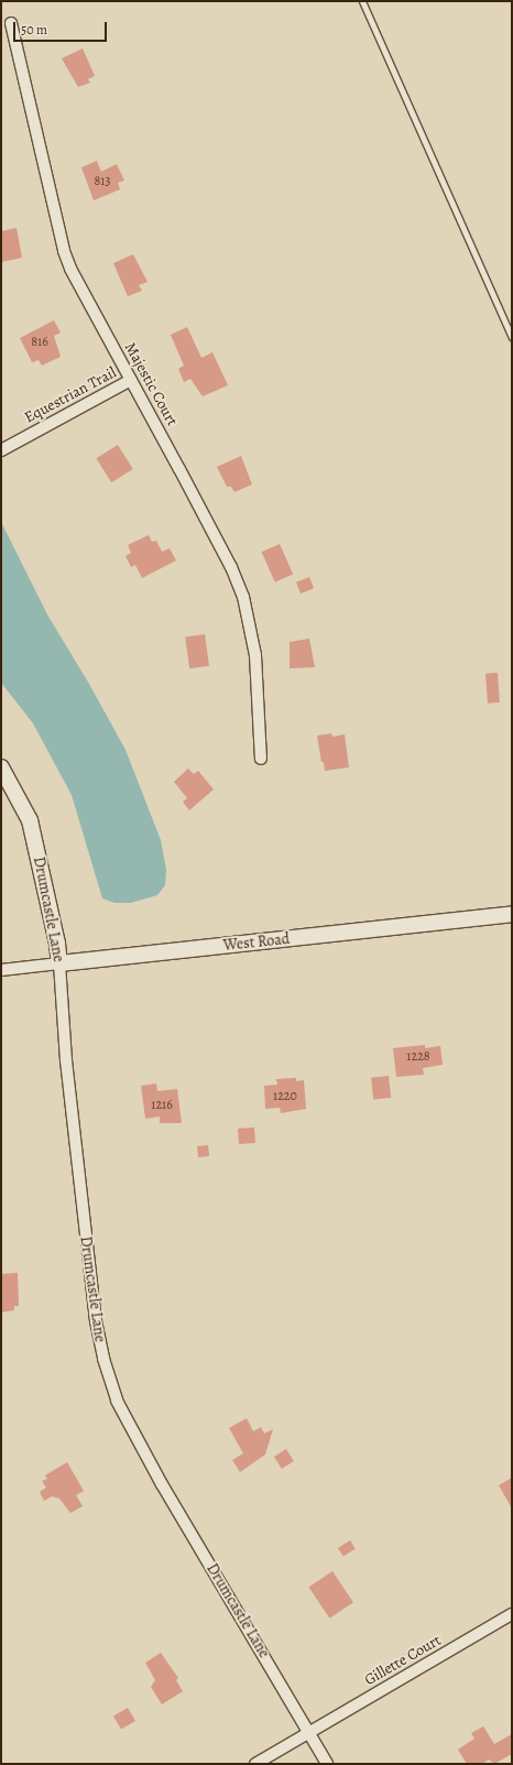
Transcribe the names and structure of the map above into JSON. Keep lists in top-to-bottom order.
{
  "streets": {
    "street": [
      "Majestic Court",
      "Equestrian Trail",
      "Drumcastle Lane",
      "West Road",
      "Gillette Court"
    ]
  },
  "crossings": [
    ["Majestic Court", "Equestrian Trail"],
    ["Drumcastle Lane", "West Road"],
    ["Drumcastle Lane", "Gillette Court"]
  ],
  "house_numbers": [
    "813",
    "816",
    "1228",
    "1220",
    "1216"
  ],
  "scale_bar": "50 m"
}
